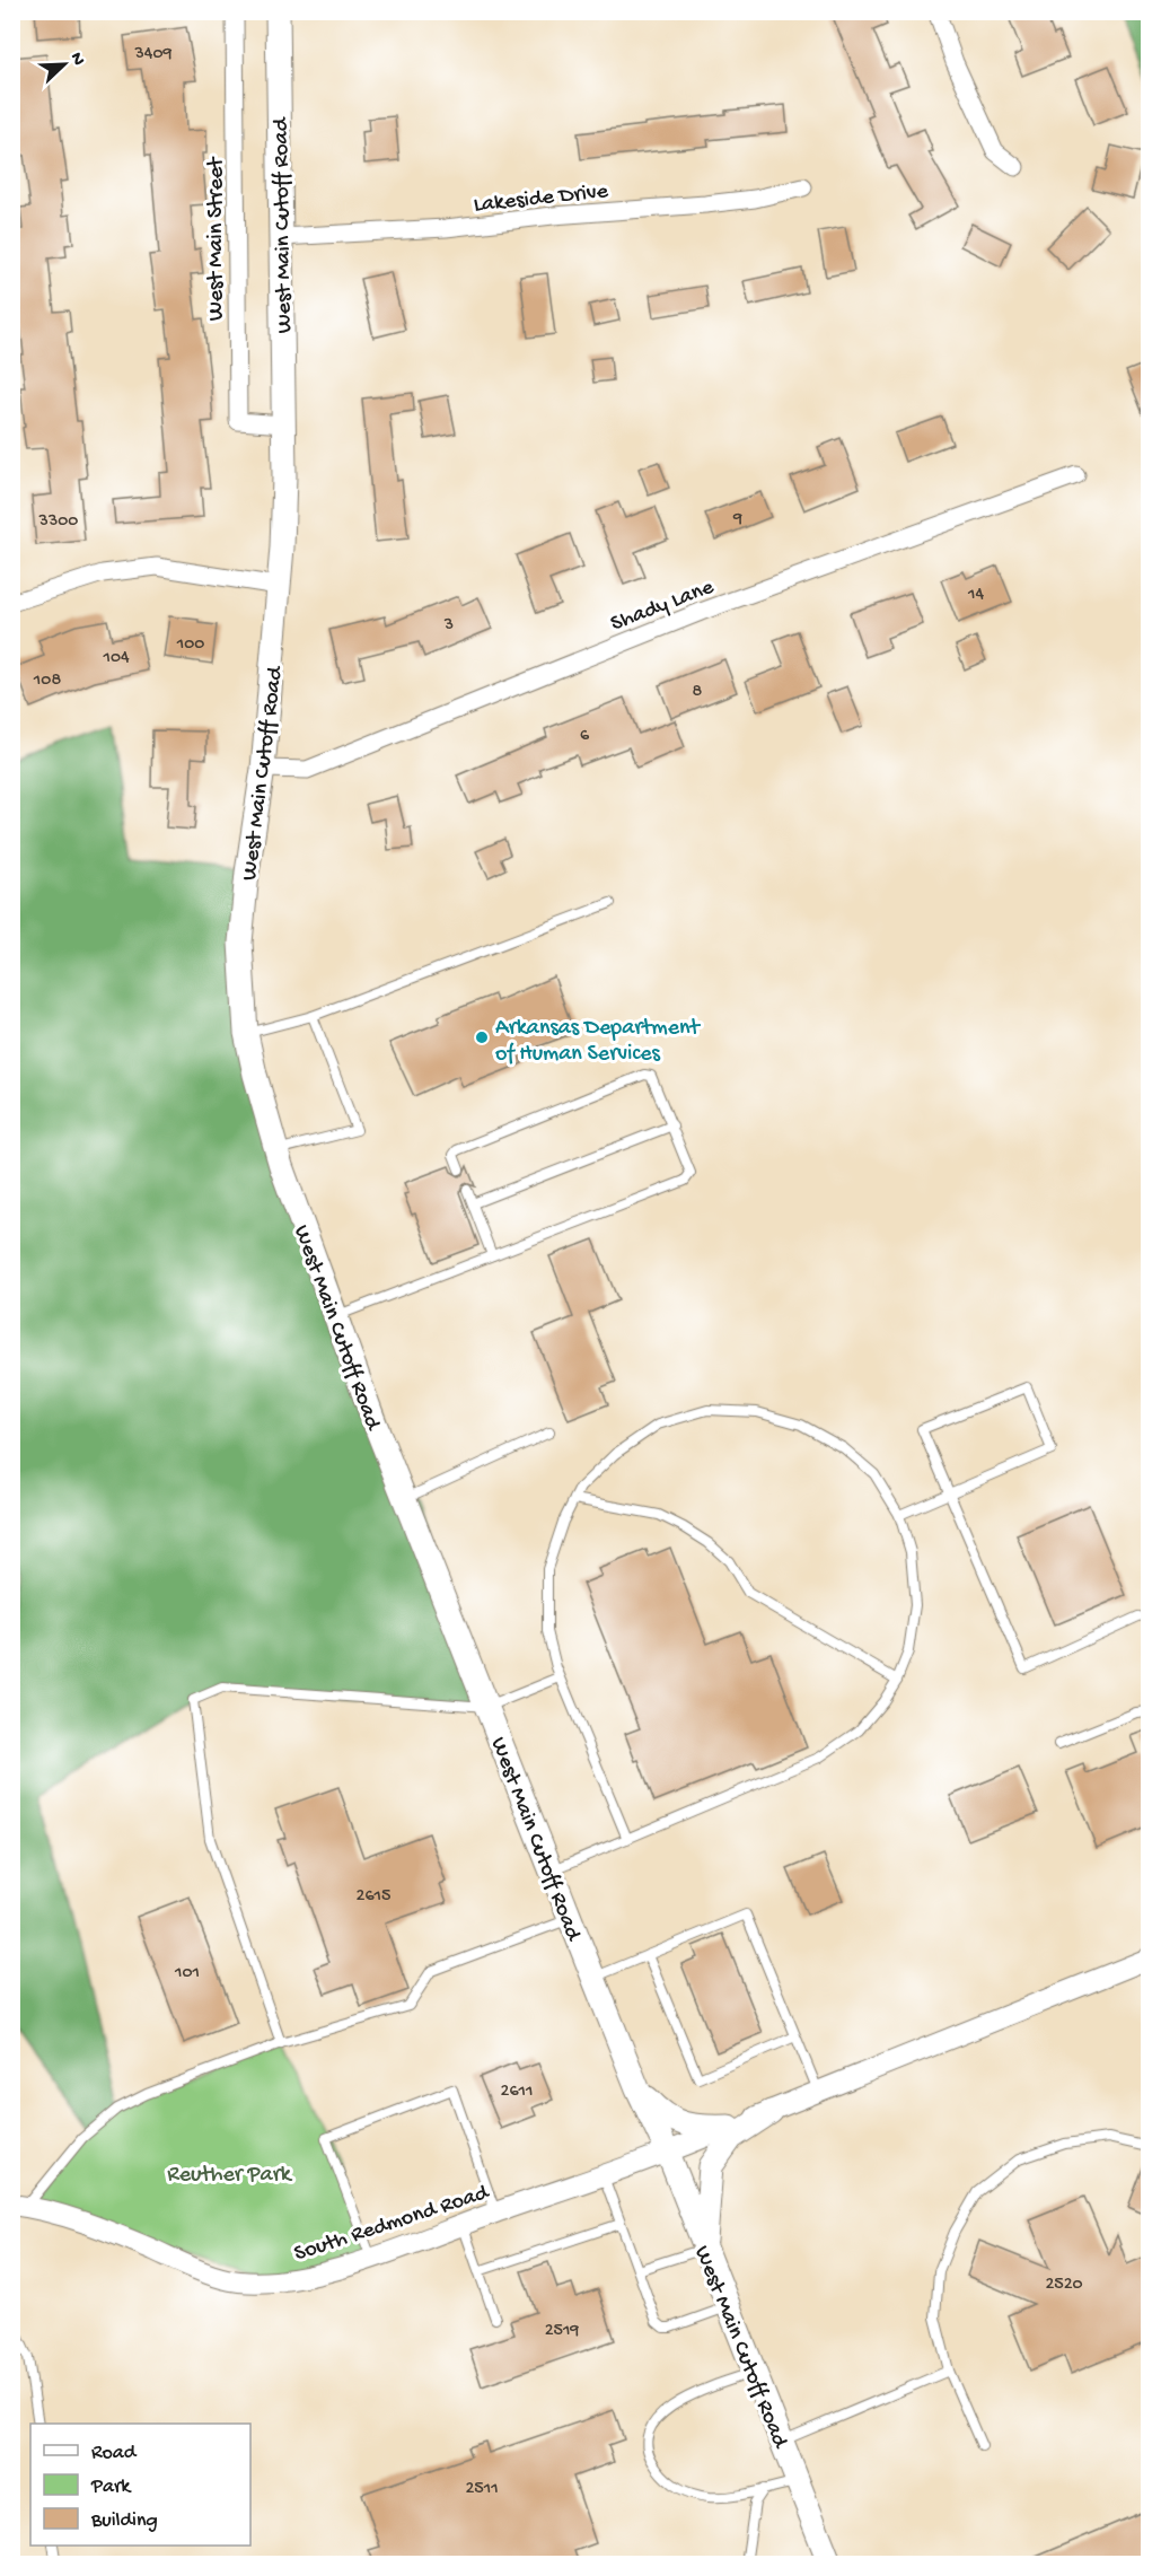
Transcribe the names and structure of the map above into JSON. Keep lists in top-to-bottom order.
{
  "streets": {
    "main road": ["West Main Cutoff Road"],
    "street": [
      "Lakeside Drive",
      "West Main Street",
      "Shady Lane",
      "South Redmond Road"
    ]
  },
  "crossings": [
    ["Lakeside Drive", "West Main Cutoff Road"],
    ["West Main Cutoff Road", "West Main Street"],
    ["West Main Cutoff Road", "Shady Lane"],
    ["West Main Cutoff Road", "South Redmond Road"]
  ],
  "parks": ["Reuther Park"],
  "places": ["Arkansas Department of Human Services"],
  "house_numbers": [
    "3409",
    "9",
    "3300",
    "14",
    "3",
    "100",
    "104",
    "108",
    "8",
    "6",
    "2615",
    "101",
    "2611",
    "2520",
    "2519",
    "2511"
  ],
  "legend": ["Road", "Park", "Building"],
  "north": "top right"
}
